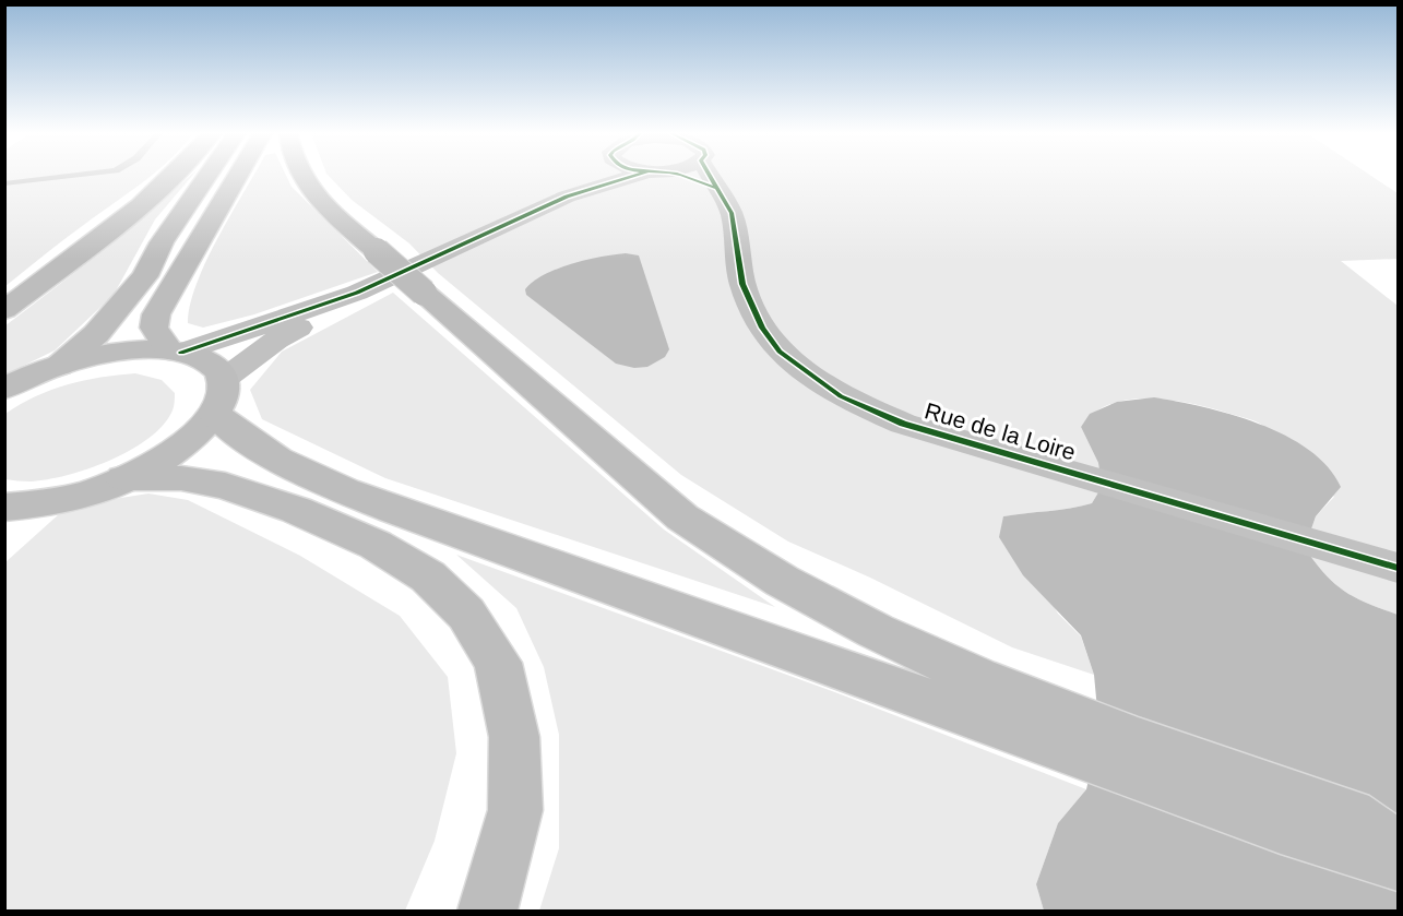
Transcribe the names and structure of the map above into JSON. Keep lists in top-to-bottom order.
{
  "streets": {
    "street": ["Rue de la Loire"]
  }
}
